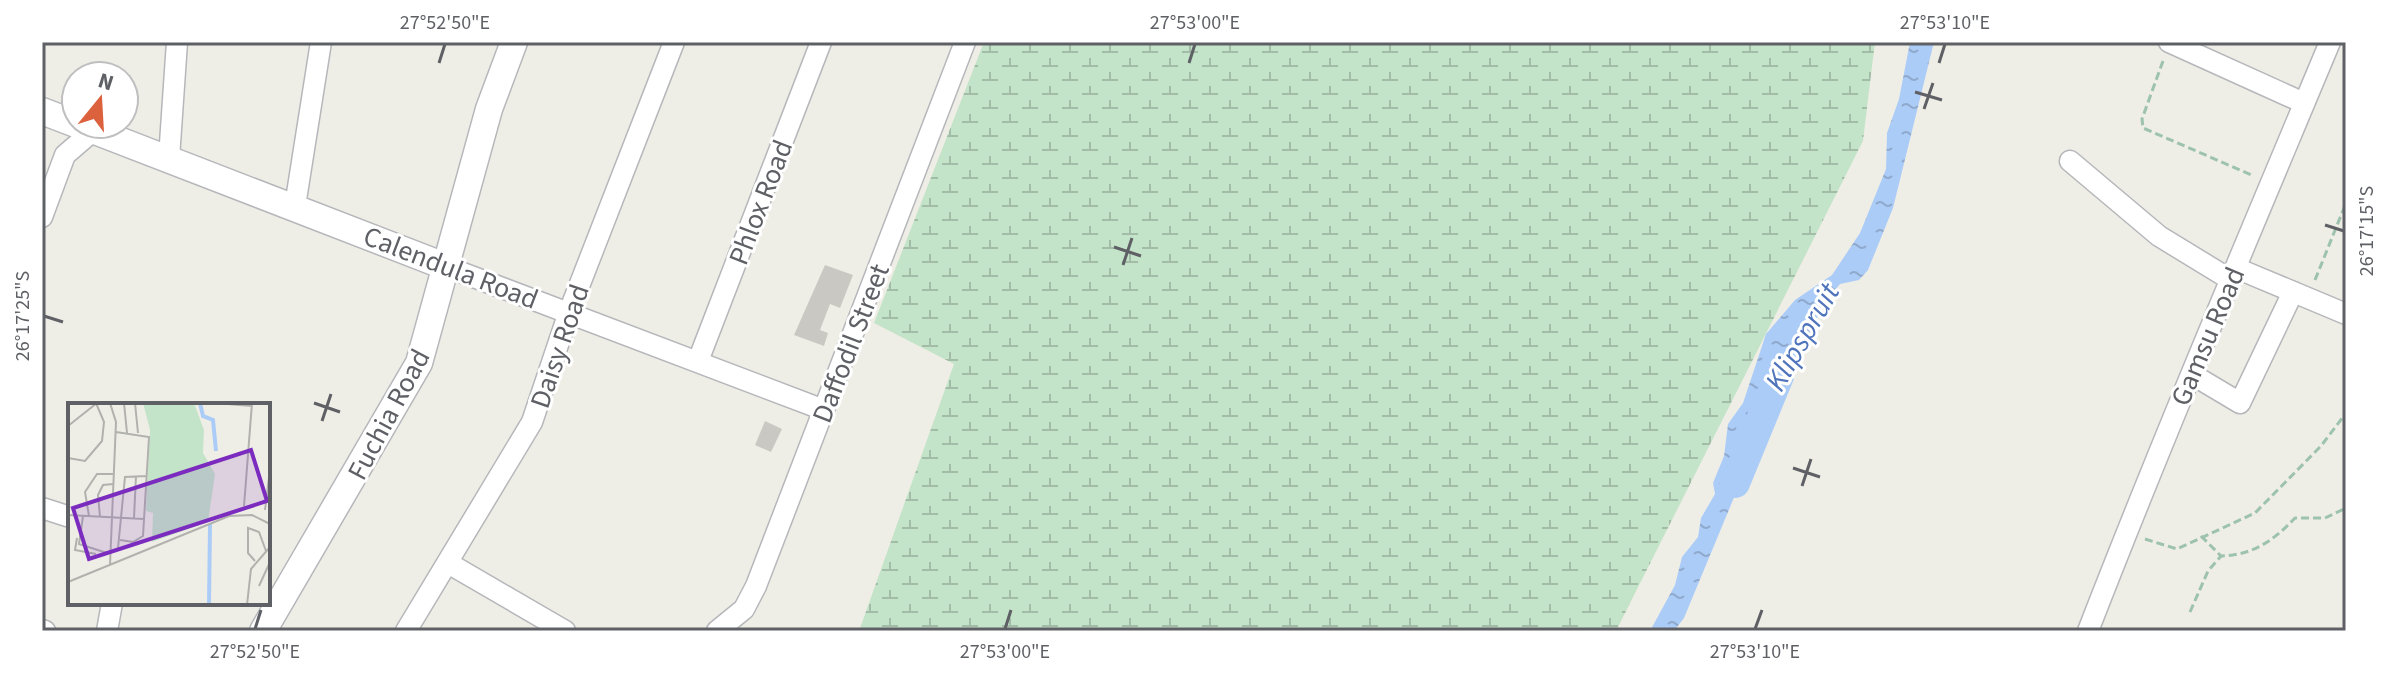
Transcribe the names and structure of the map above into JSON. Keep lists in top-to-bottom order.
{
  "streets": {
    "street": [
      "Phlox Road",
      "Calendula Road",
      "Gamsu Road",
      "Daffodil Street",
      "Daisy Road",
      "Fuchia Road"
    ]
  },
  "crossings": [
    ["Phlox Road", "Calendula Road"],
    ["Calendula Road", "Daffodil Street"],
    ["Calendula Road", "Daisy Road"],
    ["Calendula Road", "Fuchia Road"]
  ],
  "water": ["Klipspruit"],
  "north": "top",
  "coordinates": [
    "27°52'50\"E",
    "27°53'00\"E",
    "27°53'10\"E",
    "26°17'15\"S",
    "26°17'25\"S"
  ]
}
